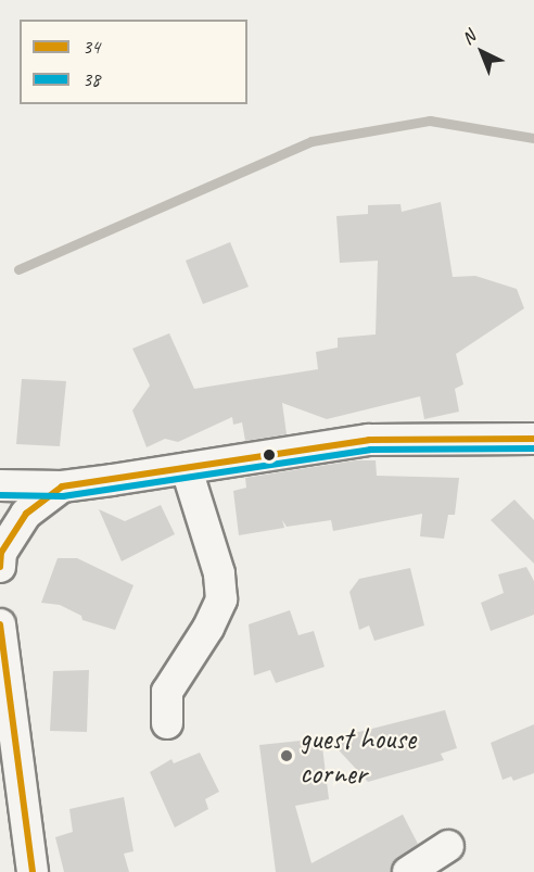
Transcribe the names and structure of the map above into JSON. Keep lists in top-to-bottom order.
{
  "places": ["guest house corner"],
  "lines": ["transit line 34", "transit line 38"],
  "legend": ["34", "38"],
  "north": "top left"
}
